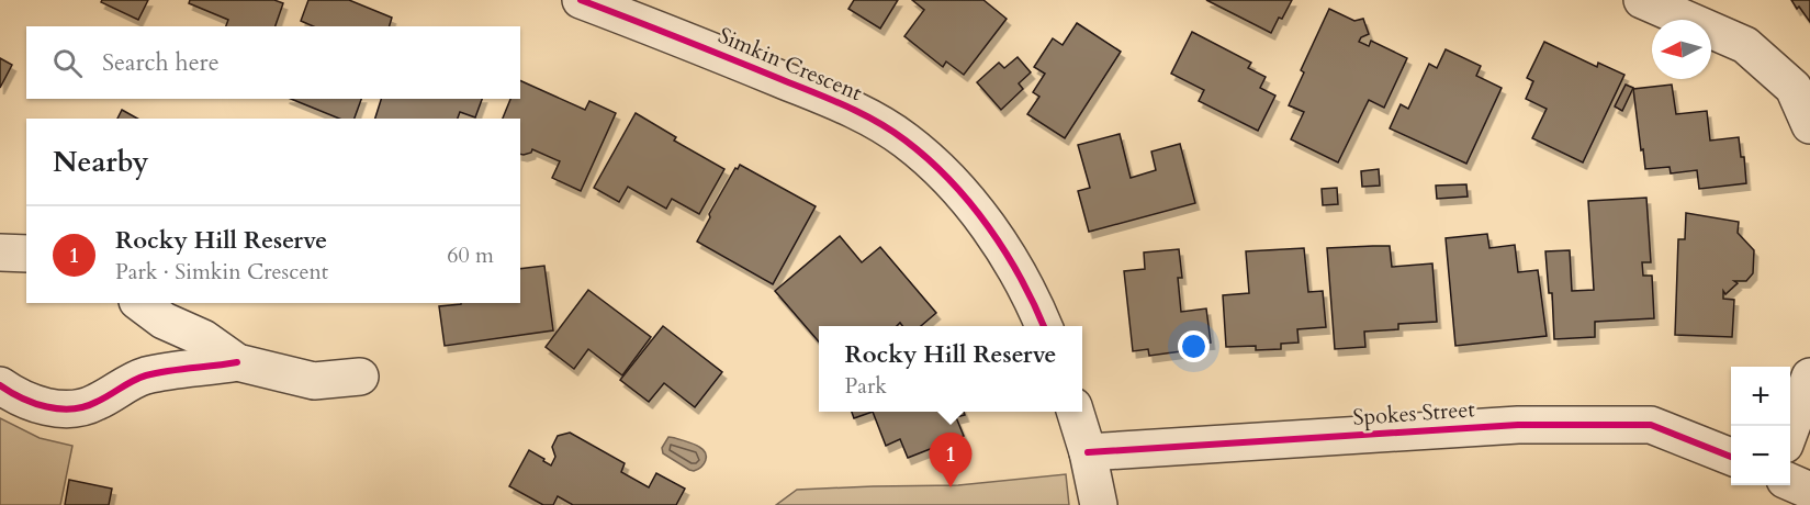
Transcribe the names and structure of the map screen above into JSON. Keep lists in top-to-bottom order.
{
  "streets": {
    "street": ["Simkin Crescent", "Spokes Street"]
  },
  "north": "left",
  "page": {
    "search": "Search here",
    "heading": "Nearby",
    "list": [
      {
        "mark": "1",
        "name": "Rocky Hill Reserve",
        "note": "Park · Simkin Crescent",
        "value": "60 m"
      }
    ],
    "popup": ["Rocky Hill Reserve", "Park"],
    "map_buttons": ["+", "−"],
    "pins": "1"
  }
}
